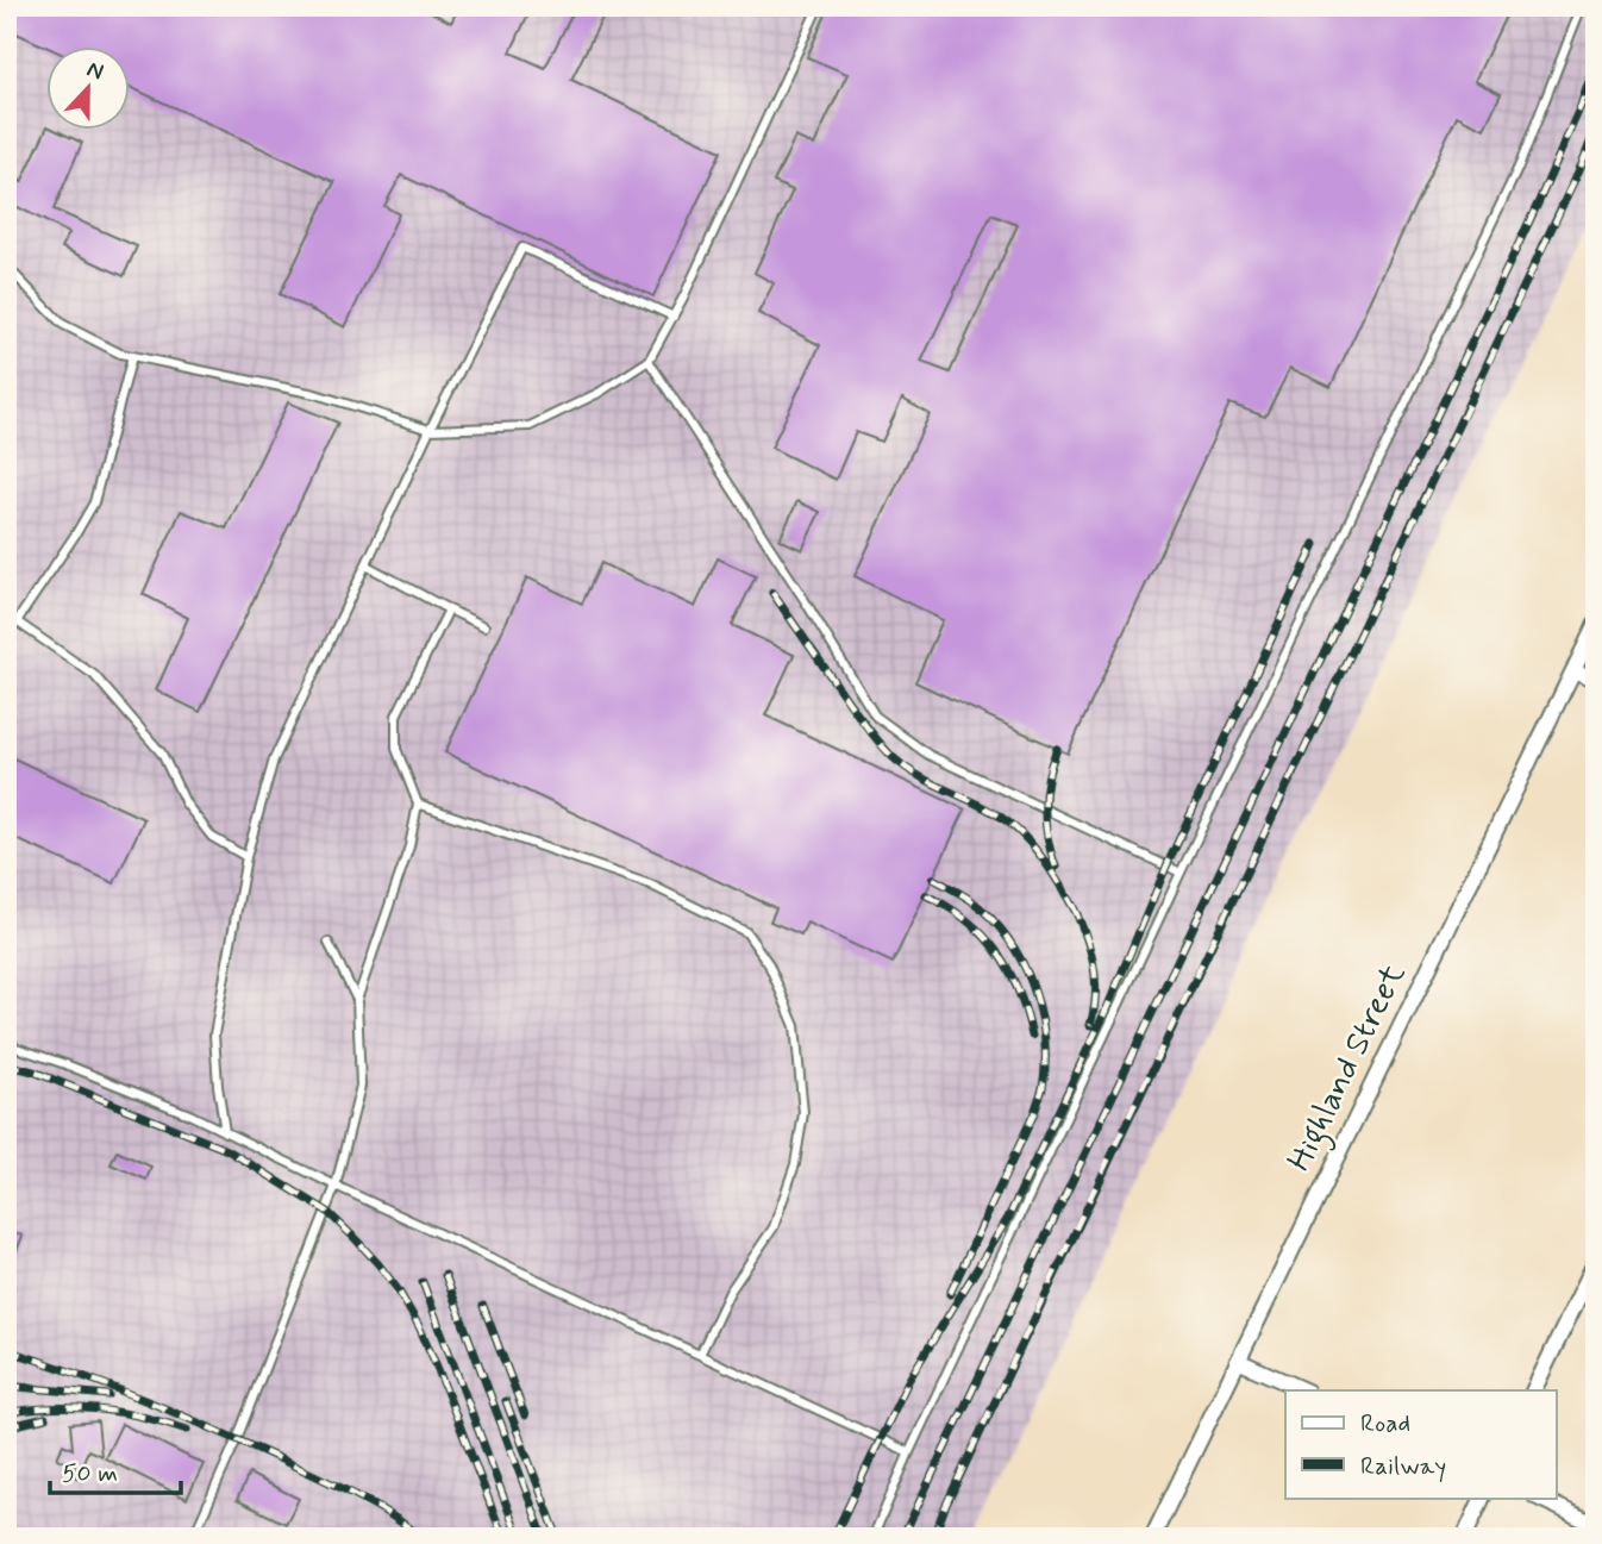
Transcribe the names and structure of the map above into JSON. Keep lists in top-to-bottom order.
{
  "streets": {
    "street": ["Highland Street"]
  },
  "legend": ["Road", "Railway"],
  "scale_bar": "50 m",
  "north": "top"
}
